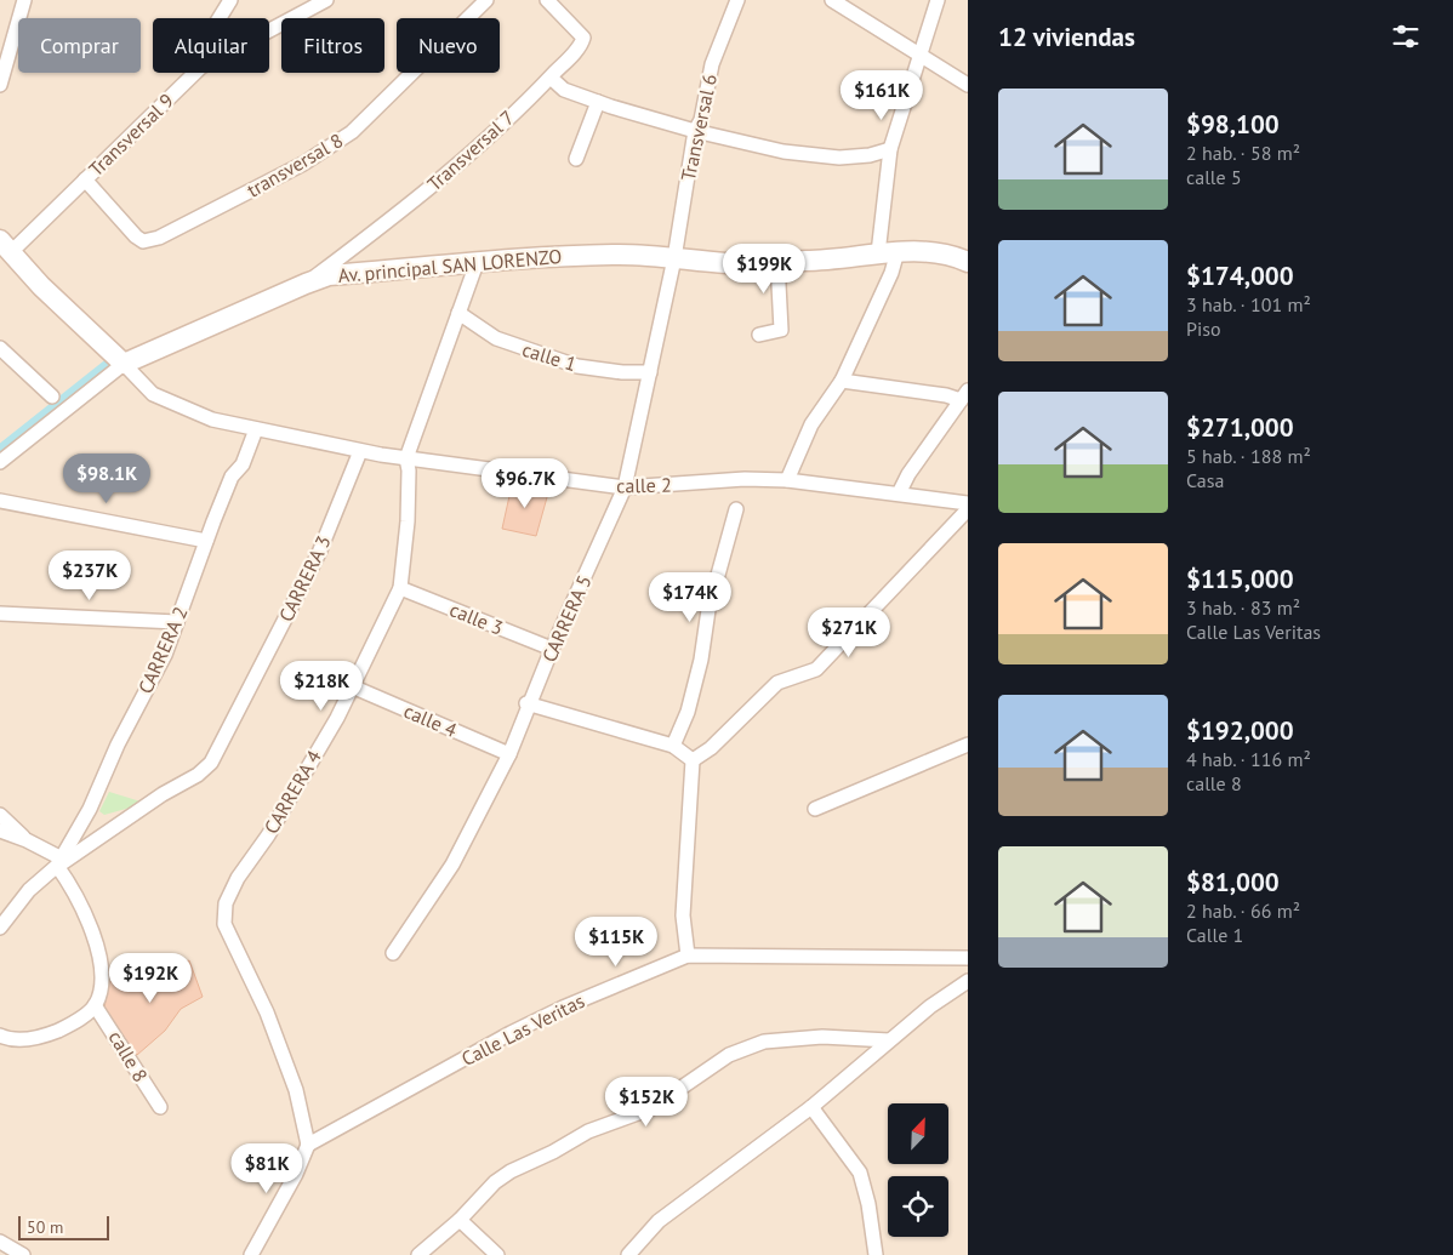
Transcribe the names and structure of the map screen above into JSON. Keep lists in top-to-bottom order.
{
  "streets": {
    "main road": ["Av. principal SAN LORENZO"],
    "street": [
      "Transversal 6",
      "Transversal 9",
      "Transversal 7",
      "transversal 8",
      "calle 1",
      "calle 2",
      "CARRERA 3",
      "calle 3",
      "CARRERA 5",
      "CARRERA 2",
      "calle 4",
      "CARRERA 4",
      "Calle Las Veritas",
      "calle 8"
    ]
  },
  "crossings": [
    ["Transversal 6", "Av. principal SAN LORENZO"],
    ["Transversal 6", "CARRERA 5"],
    ["Transversal 9", "transversal 8"],
    ["Transversal 7", "Av. principal SAN LORENZO"],
    ["Av. principal SAN LORENZO", "calle 2"],
    ["Av. principal SAN LORENZO", "CARRERA 5"],
    ["Av. principal SAN LORENZO", "CARRERA 4"],
    ["calle 1", "CARRERA 5"],
    ["calle 1", "CARRERA 4"],
    ["calle 2", "CARRERA 3"],
    ["calle 2", "CARRERA 5"],
    ["calle 2", "CARRERA 2"],
    ["calle 2", "CARRERA 4"],
    ["CARRERA 3", "CARRERA 2"],
    ["calle 3", "CARRERA 5"],
    ["calle 3", "CARRERA 4"],
    ["CARRERA 5", "calle 4"],
    ["calle 4", "CARRERA 4"],
    ["CARRERA 4", "Calle Las Veritas"]
  ],
  "scale_bar": "50 m",
  "north": "top right",
  "page": {
    "heading": "12 viviendas",
    "chip": [
      "Comprar",
      "Alquilar",
      "Filtros",
      "Nuevo"
    ],
    "price": [
      "$161K",
      "$199K",
      "$98.1K",
      "$96.7K",
      "$237K",
      "$174K",
      "$271K",
      "$218K",
      "$115K",
      "$192K",
      "$152K",
      "$81K"
    ],
    "list": [
      {
        "name": "$98,100",
        "note": "2 hab. · 58 m² · calle 5"
      },
      {
        "name": "$174,000",
        "note": "3 hab. · 101 m² · Piso"
      },
      {
        "name": "$271,000",
        "note": "5 hab. · 188 m² · Casa"
      },
      {
        "name": "$115,000",
        "note": "3 hab. · 83 m² · Calle Las Veritas"
      },
      {
        "name": "$192,000",
        "note": "4 hab. · 116 m² · calle 8"
      },
      {
        "name": "$81,000",
        "note": "2 hab. · 66 m² · Calle 1"
      }
    ],
    "scale": "50 m"
  }
}
